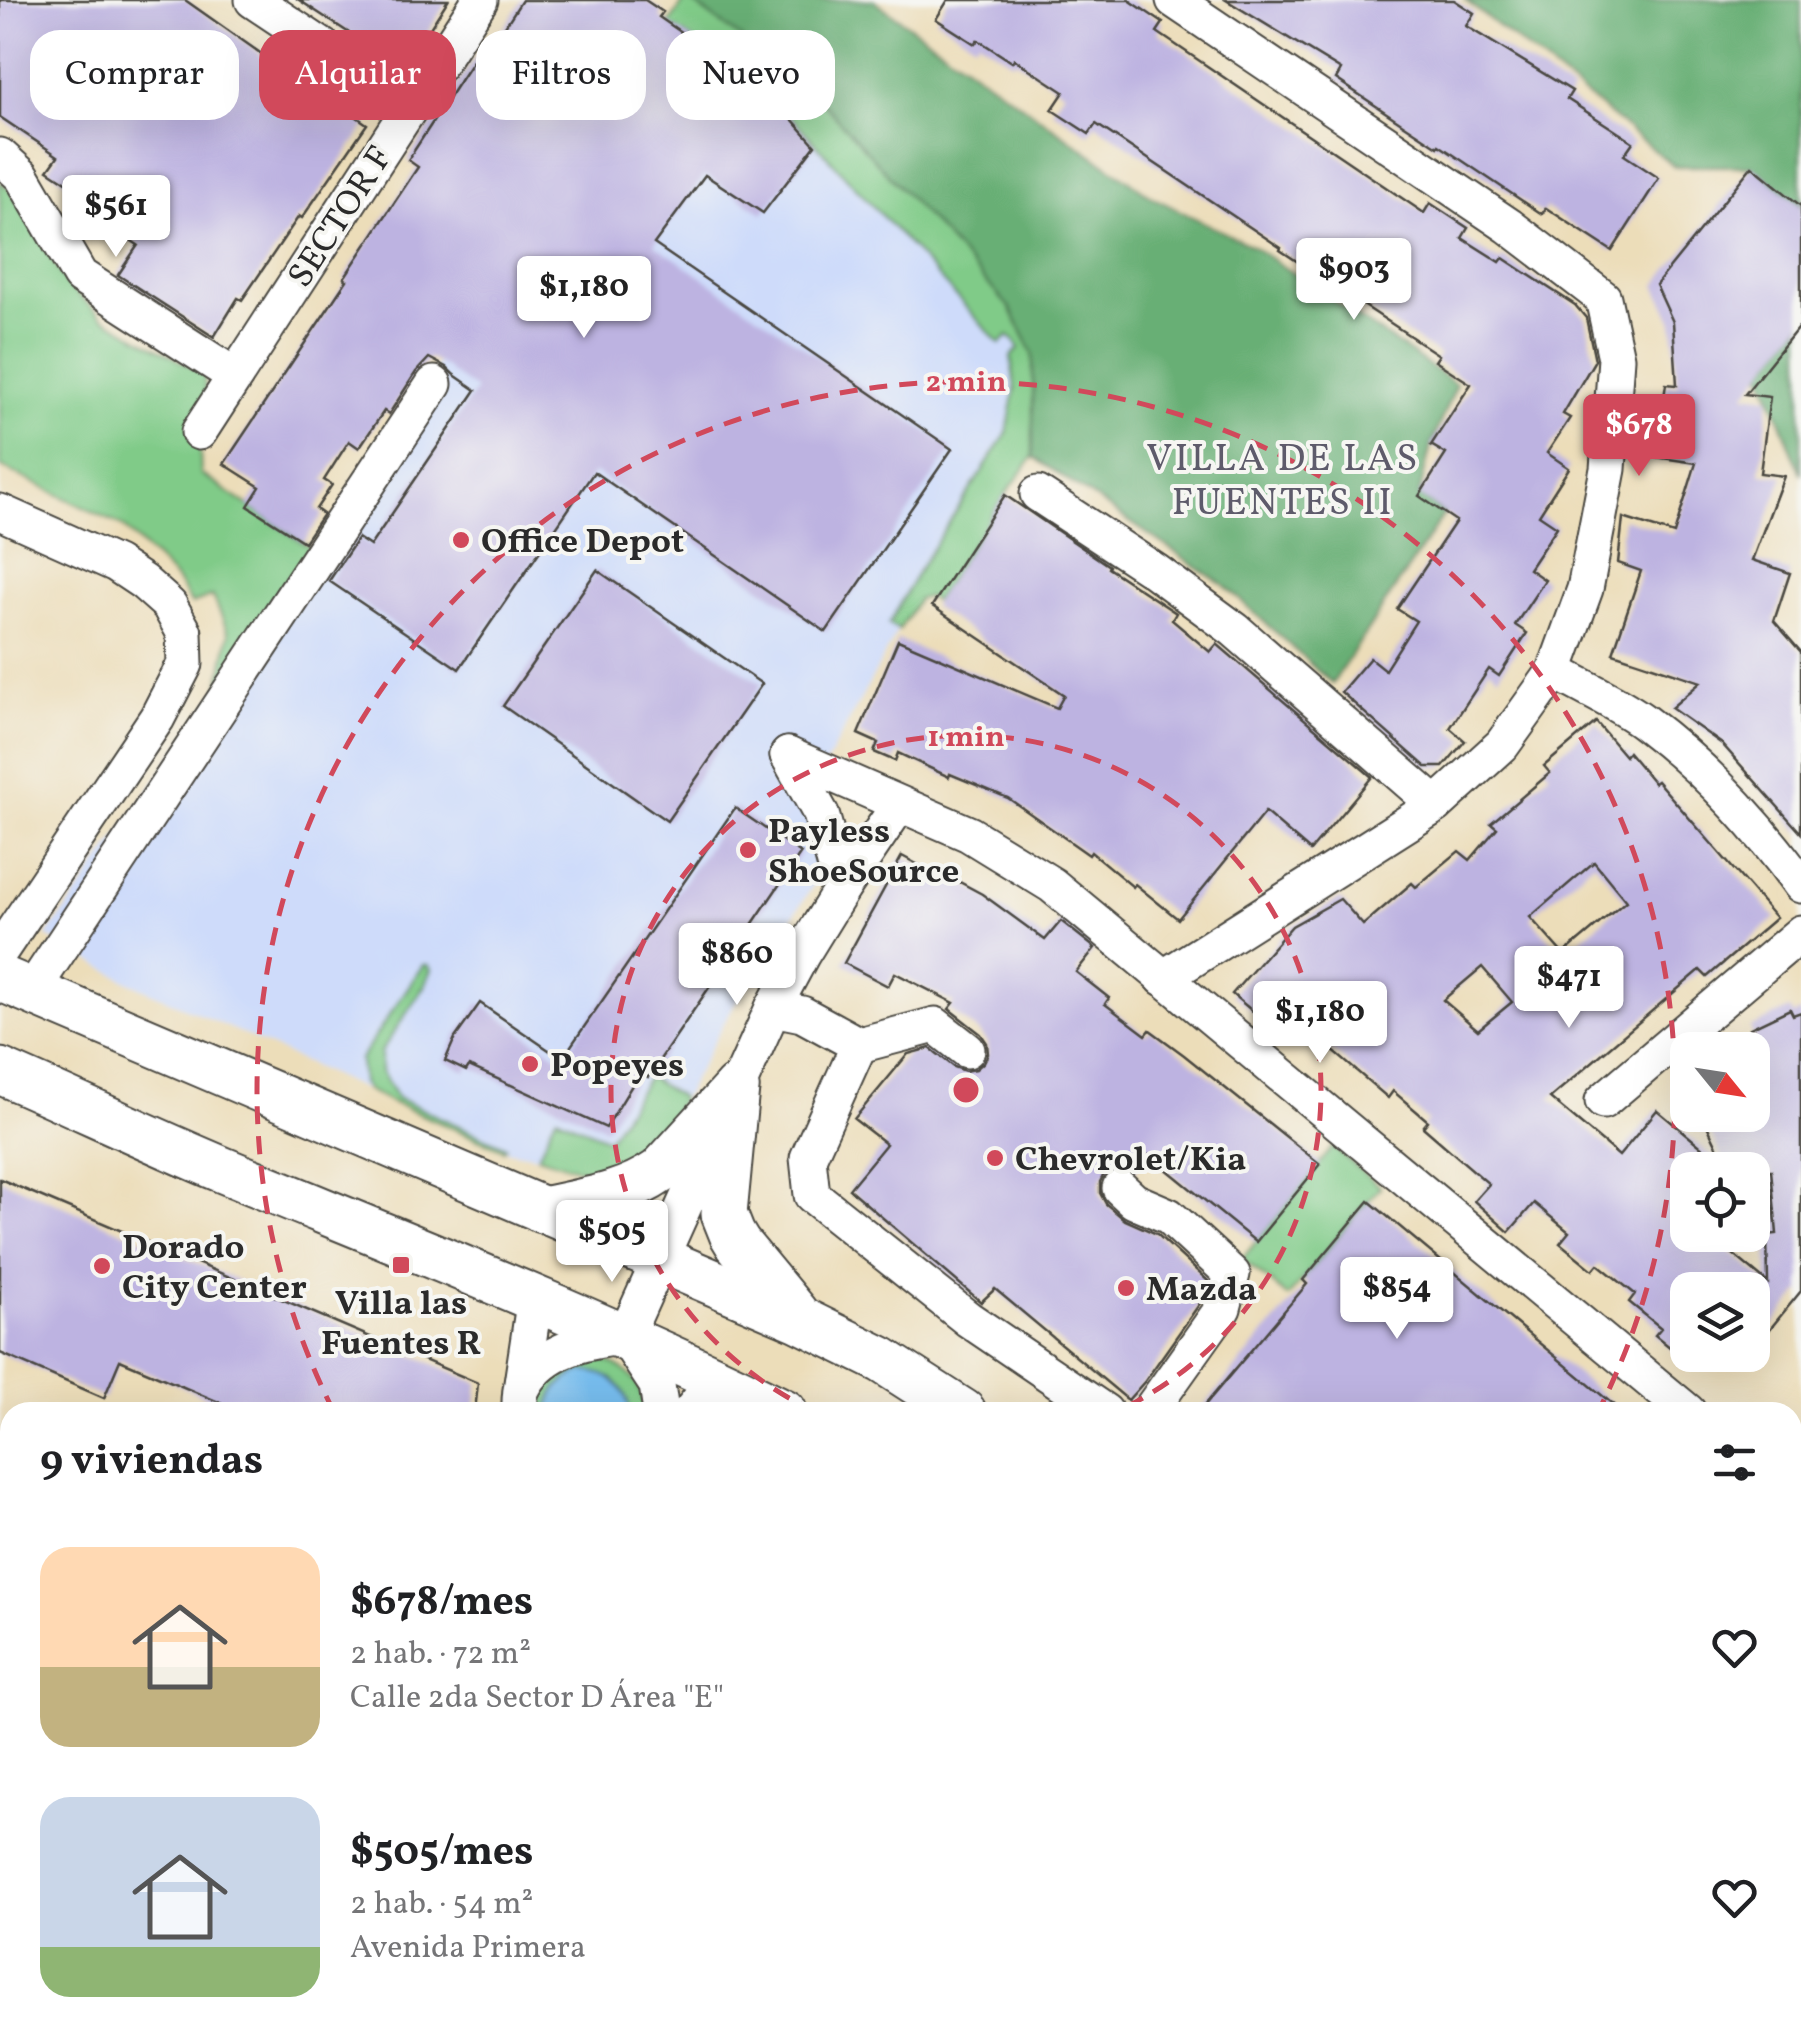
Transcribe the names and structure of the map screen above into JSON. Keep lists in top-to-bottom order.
{
  "streets": {
    "street": ["SECTOR F"]
  },
  "districts": ["VILLA DE LAS FUENTES II"],
  "places": {
    "other": [
      "Office Depot",
      "Payless ShoeSource",
      "Popeyes",
      "Chevrolet/Kia",
      "Dorado City Center",
      "Mazda"
    ],
    "transit": ["Villa las Fuentes R"]
  },
  "north": "bottom right",
  "page": {
    "chip": [
      "Comprar",
      "Alquilar",
      "Filtros",
      "Nuevo"
    ],
    "price": [
      "$561",
      "$903",
      "$1,180",
      "$678",
      "$860",
      "$471",
      "$1,180",
      "$505",
      "$854"
    ],
    "heading": "9 viviendas",
    "list": [
      {
        "name": "$678/mes",
        "note": "2 hab. · 72 m² · Calle 2da Sector D Área \"E\""
      },
      {
        "name": "$505/mes",
        "note": "2 hab. · 54 m² · Avenida Primera"
      }
    ]
  },
  "rings": ["2 min", "1 min"]
}
